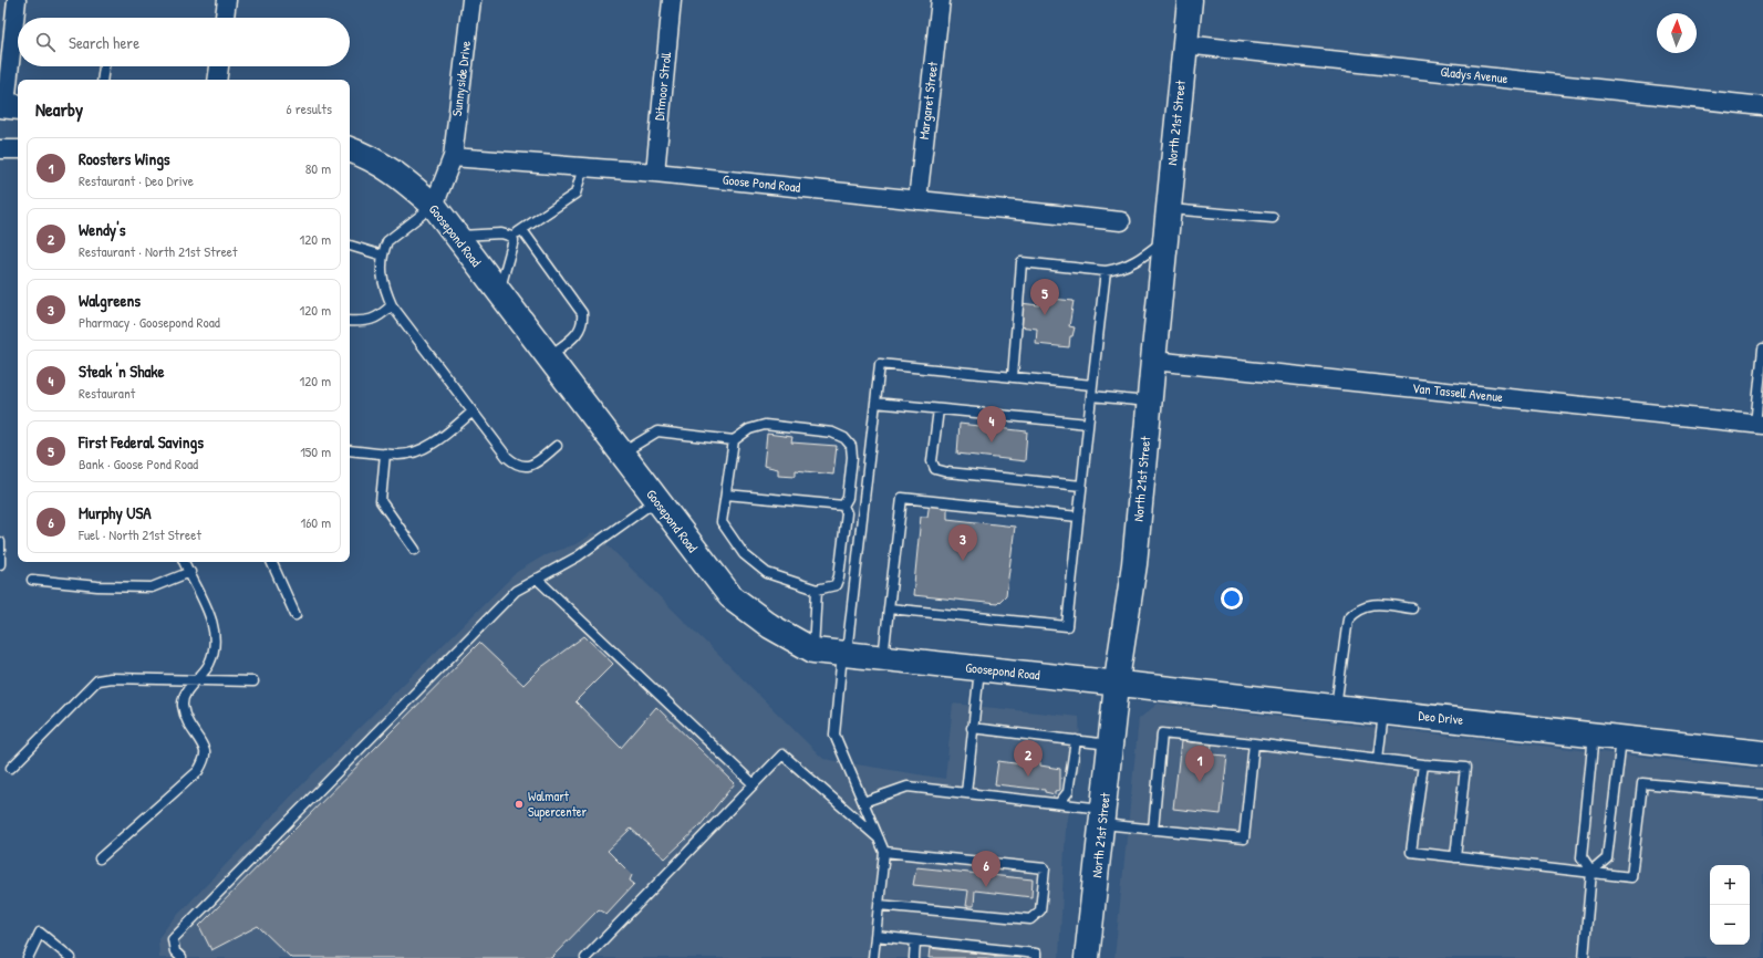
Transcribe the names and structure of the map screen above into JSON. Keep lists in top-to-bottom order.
{
  "streets": {
    "street": [
      "Gladys Avenue",
      "Sunnyside Drive",
      "Ditmoor Stroll",
      "Margaret Street",
      "North 21st Street",
      "Goose Pond Road",
      "Goosepond Road",
      "Van Tassell Avenue",
      "Deo Drive"
    ]
  },
  "crossings": [
    ["Gladys Avenue", "North 21st Street"],
    ["Sunnyside Drive", "Goose Pond Road"],
    ["Ditmoor Stroll", "Goose Pond Road"],
    ["Margaret Street", "Goose Pond Road"],
    ["North 21st Street", "Goosepond Road"],
    ["North 21st Street", "Van Tassell Avenue"],
    ["North 21st Street", "Deo Drive"],
    ["Goosepond Road", "Deo Drive"]
  ],
  "places": ["Walmart Supercenter"],
  "north": "top",
  "page": {
    "search": "Search here",
    "heading": ["Nearby", "6 results"],
    "list": [
      {
        "mark": "1",
        "name": "Roosters Wings",
        "note": "Restaurant · Deo Drive",
        "value": "80 m"
      },
      {
        "mark": "2",
        "name": "Wendy's",
        "note": "Restaurant · North 21st Street",
        "value": "120 m"
      },
      {
        "mark": "3",
        "name": "Walgreens",
        "note": "Pharmacy · Goosepond Road",
        "value": "120 m"
      },
      {
        "mark": "4",
        "name": "Steak 'n Shake",
        "note": "Restaurant",
        "value": "120 m"
      },
      {
        "mark": "5",
        "name": "First Federal Savings",
        "note": "Bank · Goose Pond Road",
        "value": "150 m"
      },
      {
        "mark": "6",
        "name": "Murphy USA",
        "note": "Fuel · North 21st Street",
        "value": "160 m"
      }
    ],
    "pins": [
      "5",
      "4",
      "3",
      "2",
      "1",
      "6"
    ],
    "map_buttons": ["+", "−"]
  }
}
